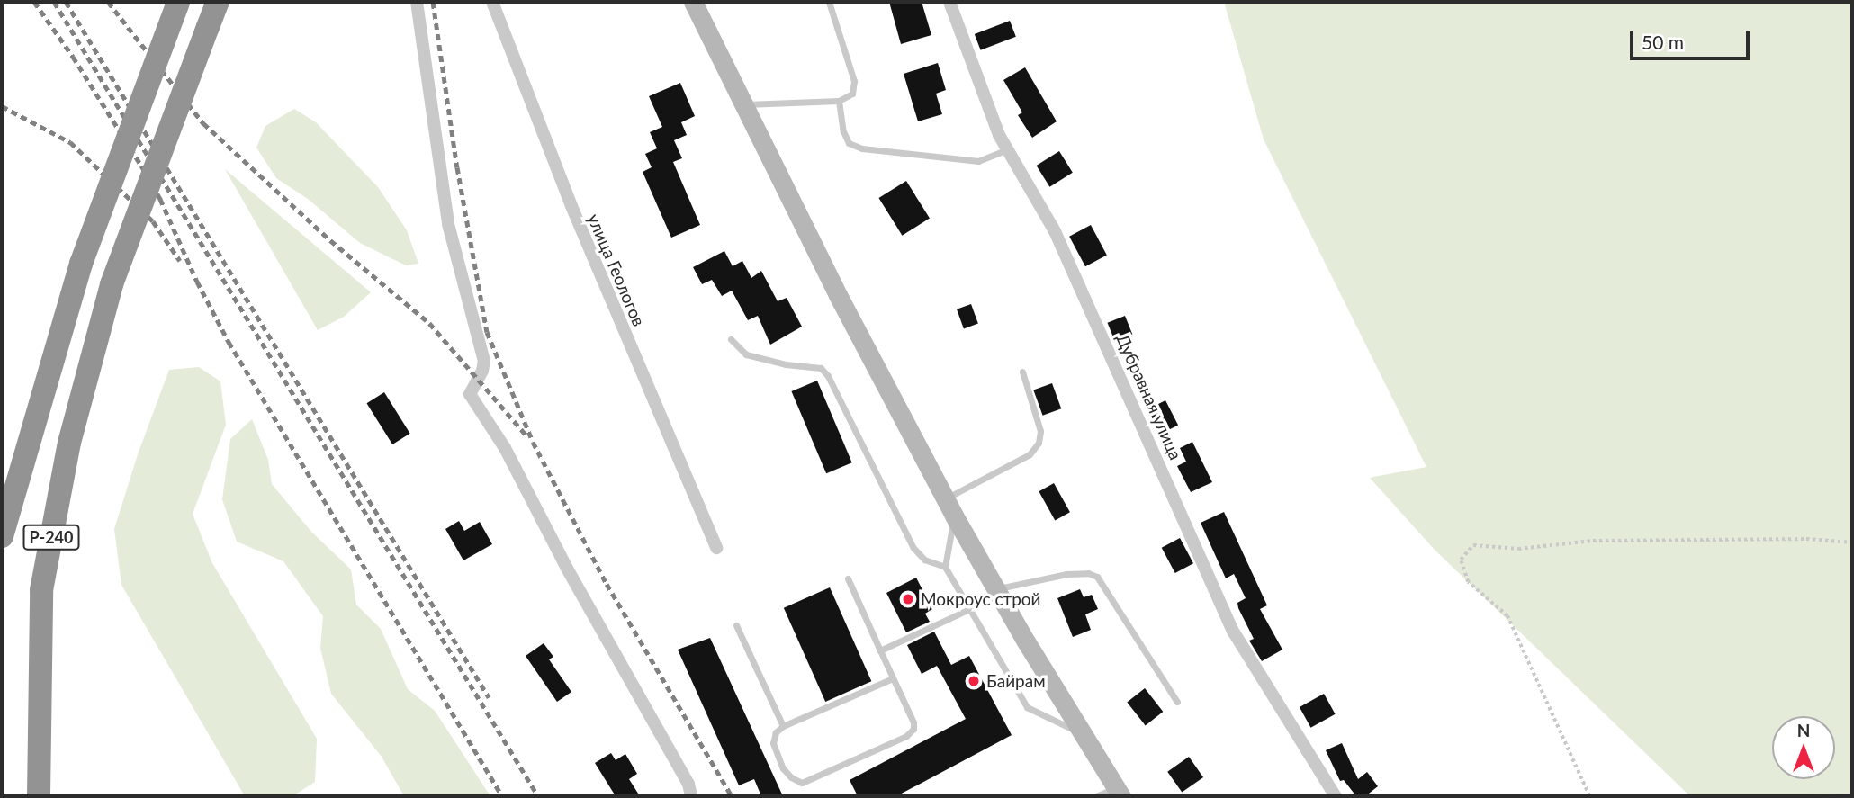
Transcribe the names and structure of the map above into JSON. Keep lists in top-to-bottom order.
{
  "streets": {
    "highway": ["Р-240"],
    "street": ["улица Геологов", "Дубравная улица"]
  },
  "places": ["Мокроус строй", "Байрам"],
  "scale_bar": "50 m",
  "north": "top"
}
